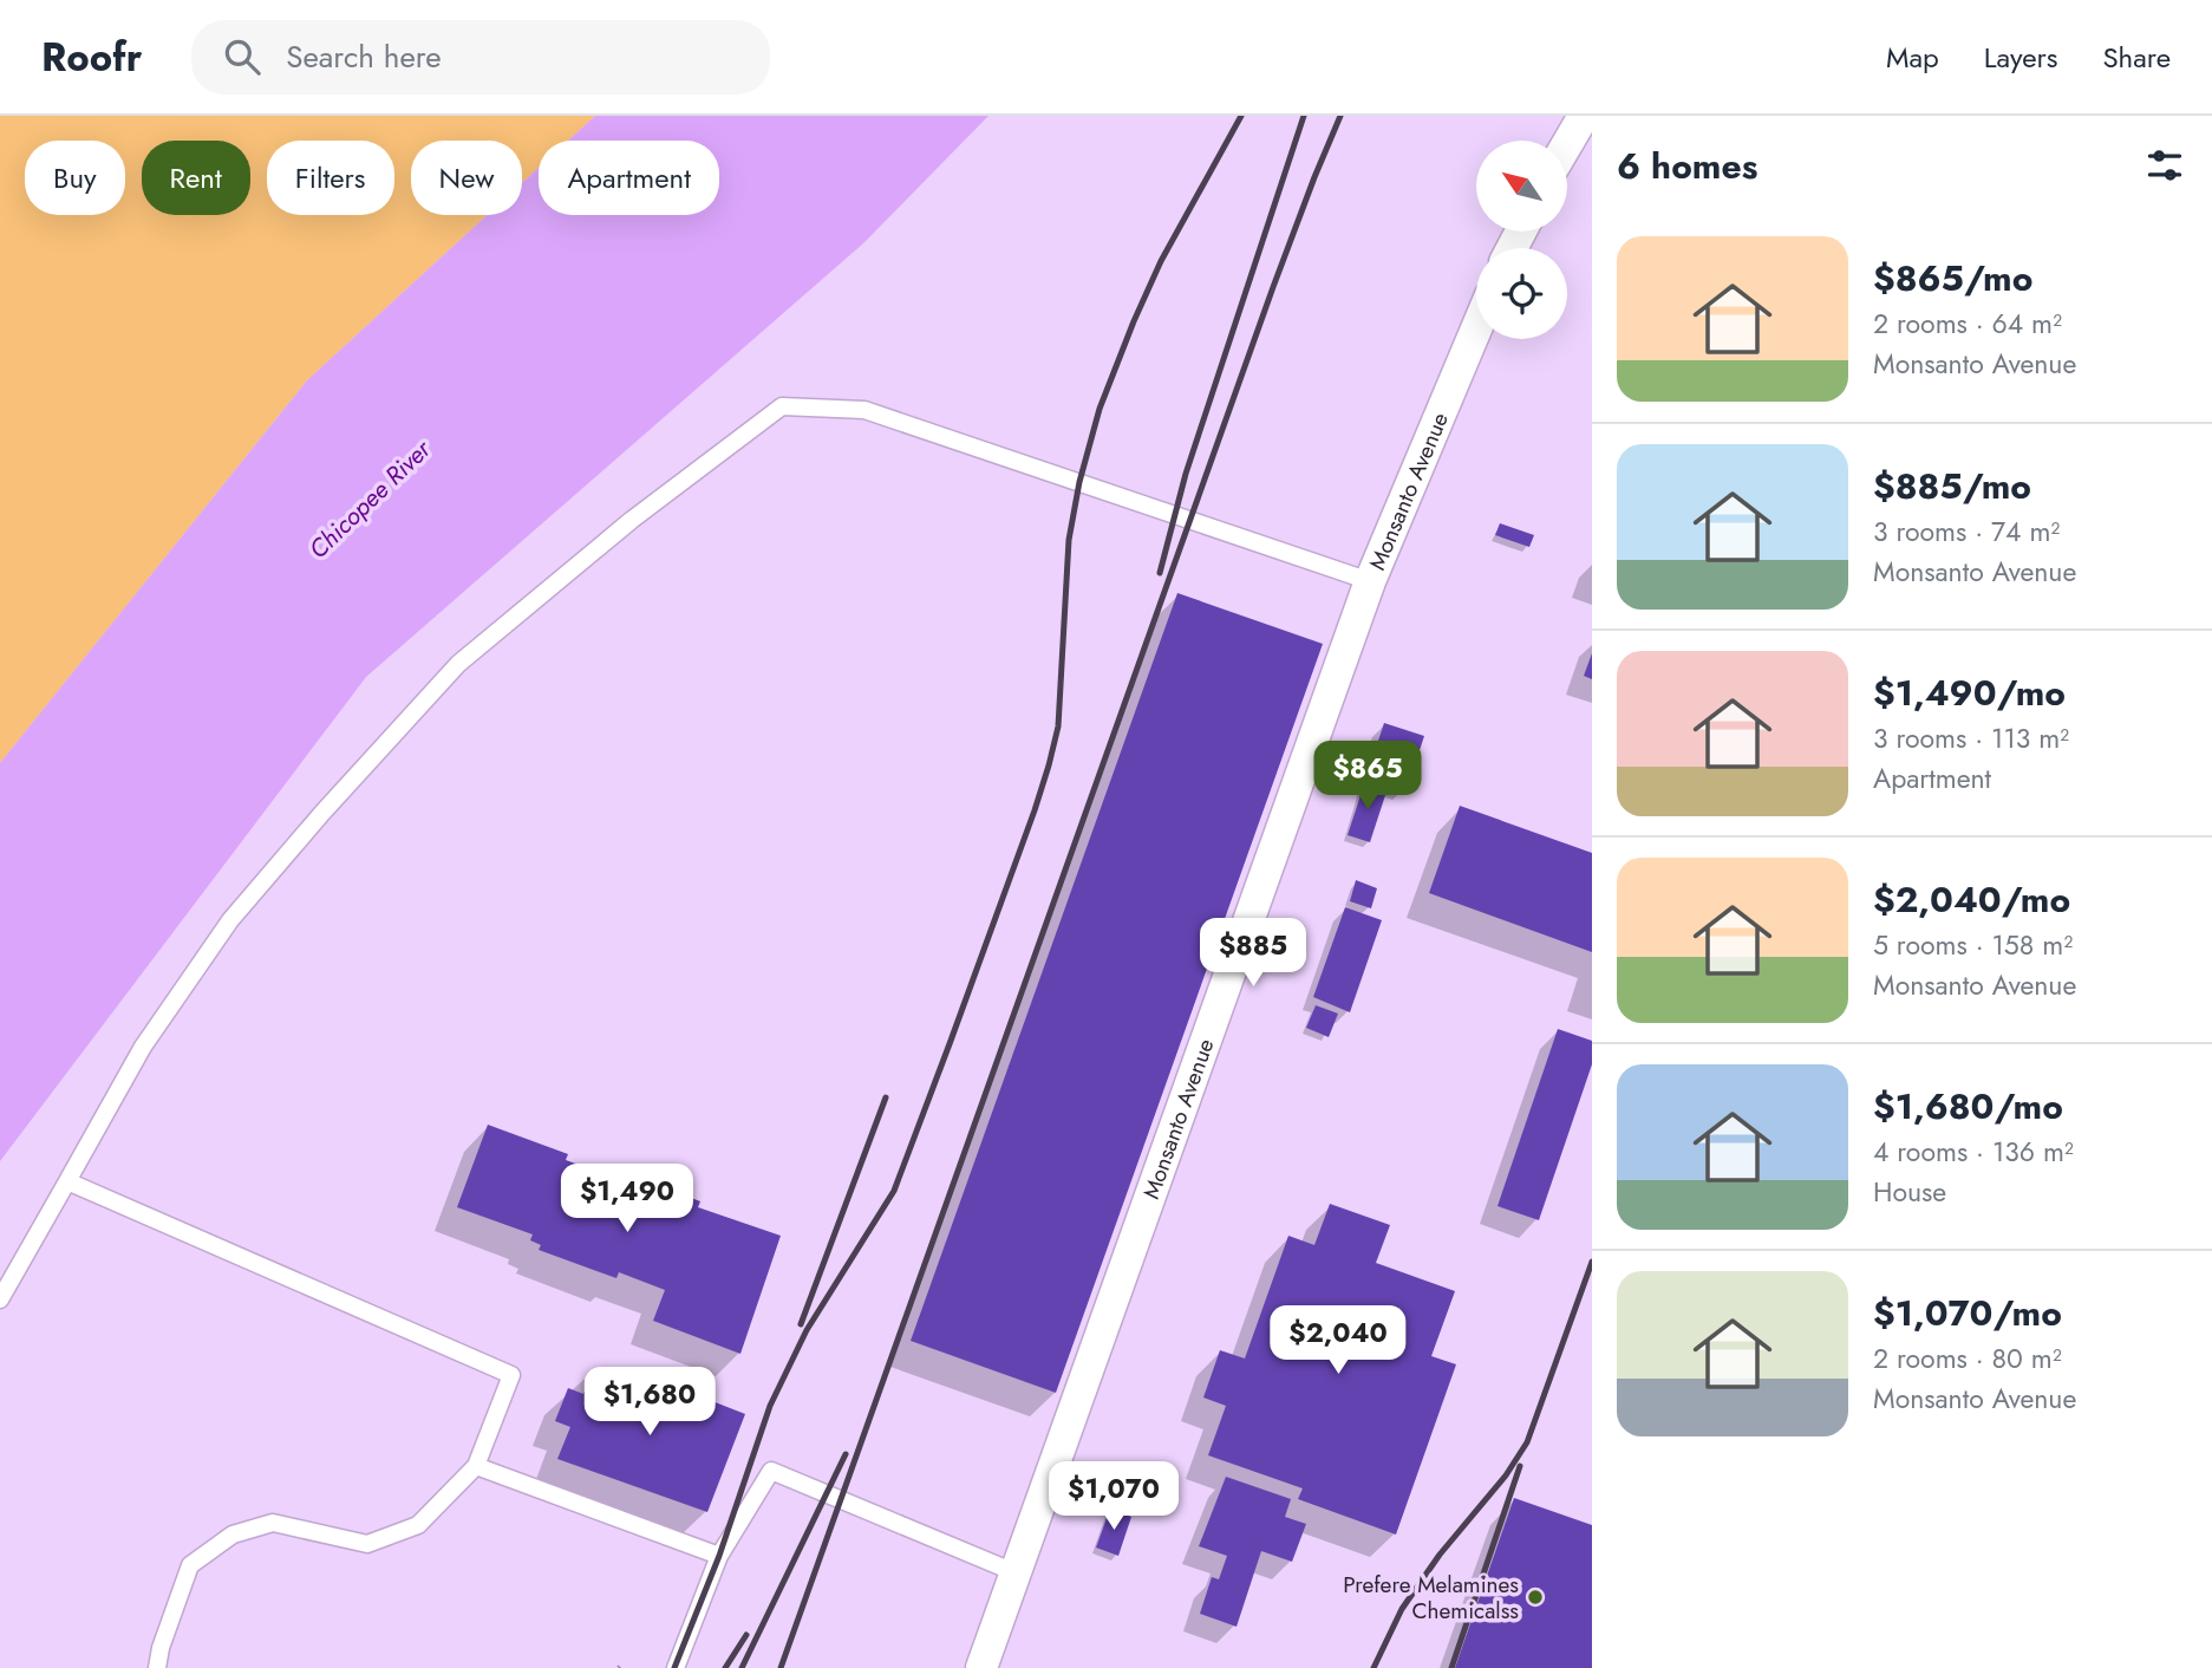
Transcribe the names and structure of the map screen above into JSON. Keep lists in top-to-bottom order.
{
  "streets": {
    "street": ["Monsanto Avenue"]
  },
  "water": ["Chicopee River"],
  "places": ["Prefere Melamines Chemicalss"],
  "north": "top left",
  "page": {
    "header": "Roofr",
    "search": "Search here",
    "nav": ["Map", "Layers", "Share"],
    "heading": "6 homes",
    "chip": [
      "Buy",
      "Rent",
      "Filters",
      "New",
      "Apartment"
    ],
    "list": [
      {
        "name": "$865/mo",
        "note": "2 rooms · 64 m² · Monsanto Avenue"
      },
      {
        "name": "$885/mo",
        "note": "3 rooms · 74 m² · Monsanto Avenue"
      },
      {
        "name": "$1,490/mo",
        "note": "3 rooms · 113 m² · Apartment"
      },
      {
        "name": "$2,040/mo",
        "note": "5 rooms · 158 m² · Monsanto Avenue"
      },
      {
        "name": "$1,680/mo",
        "note": "4 rooms · 136 m² · House"
      },
      {
        "name": "$1,070/mo",
        "note": "2 rooms · 80 m² · Monsanto Avenue"
      }
    ],
    "price": [
      "$865",
      "$885",
      "$1,490",
      "$2,040",
      "$1,680",
      "$1,070"
    ]
  }
}
